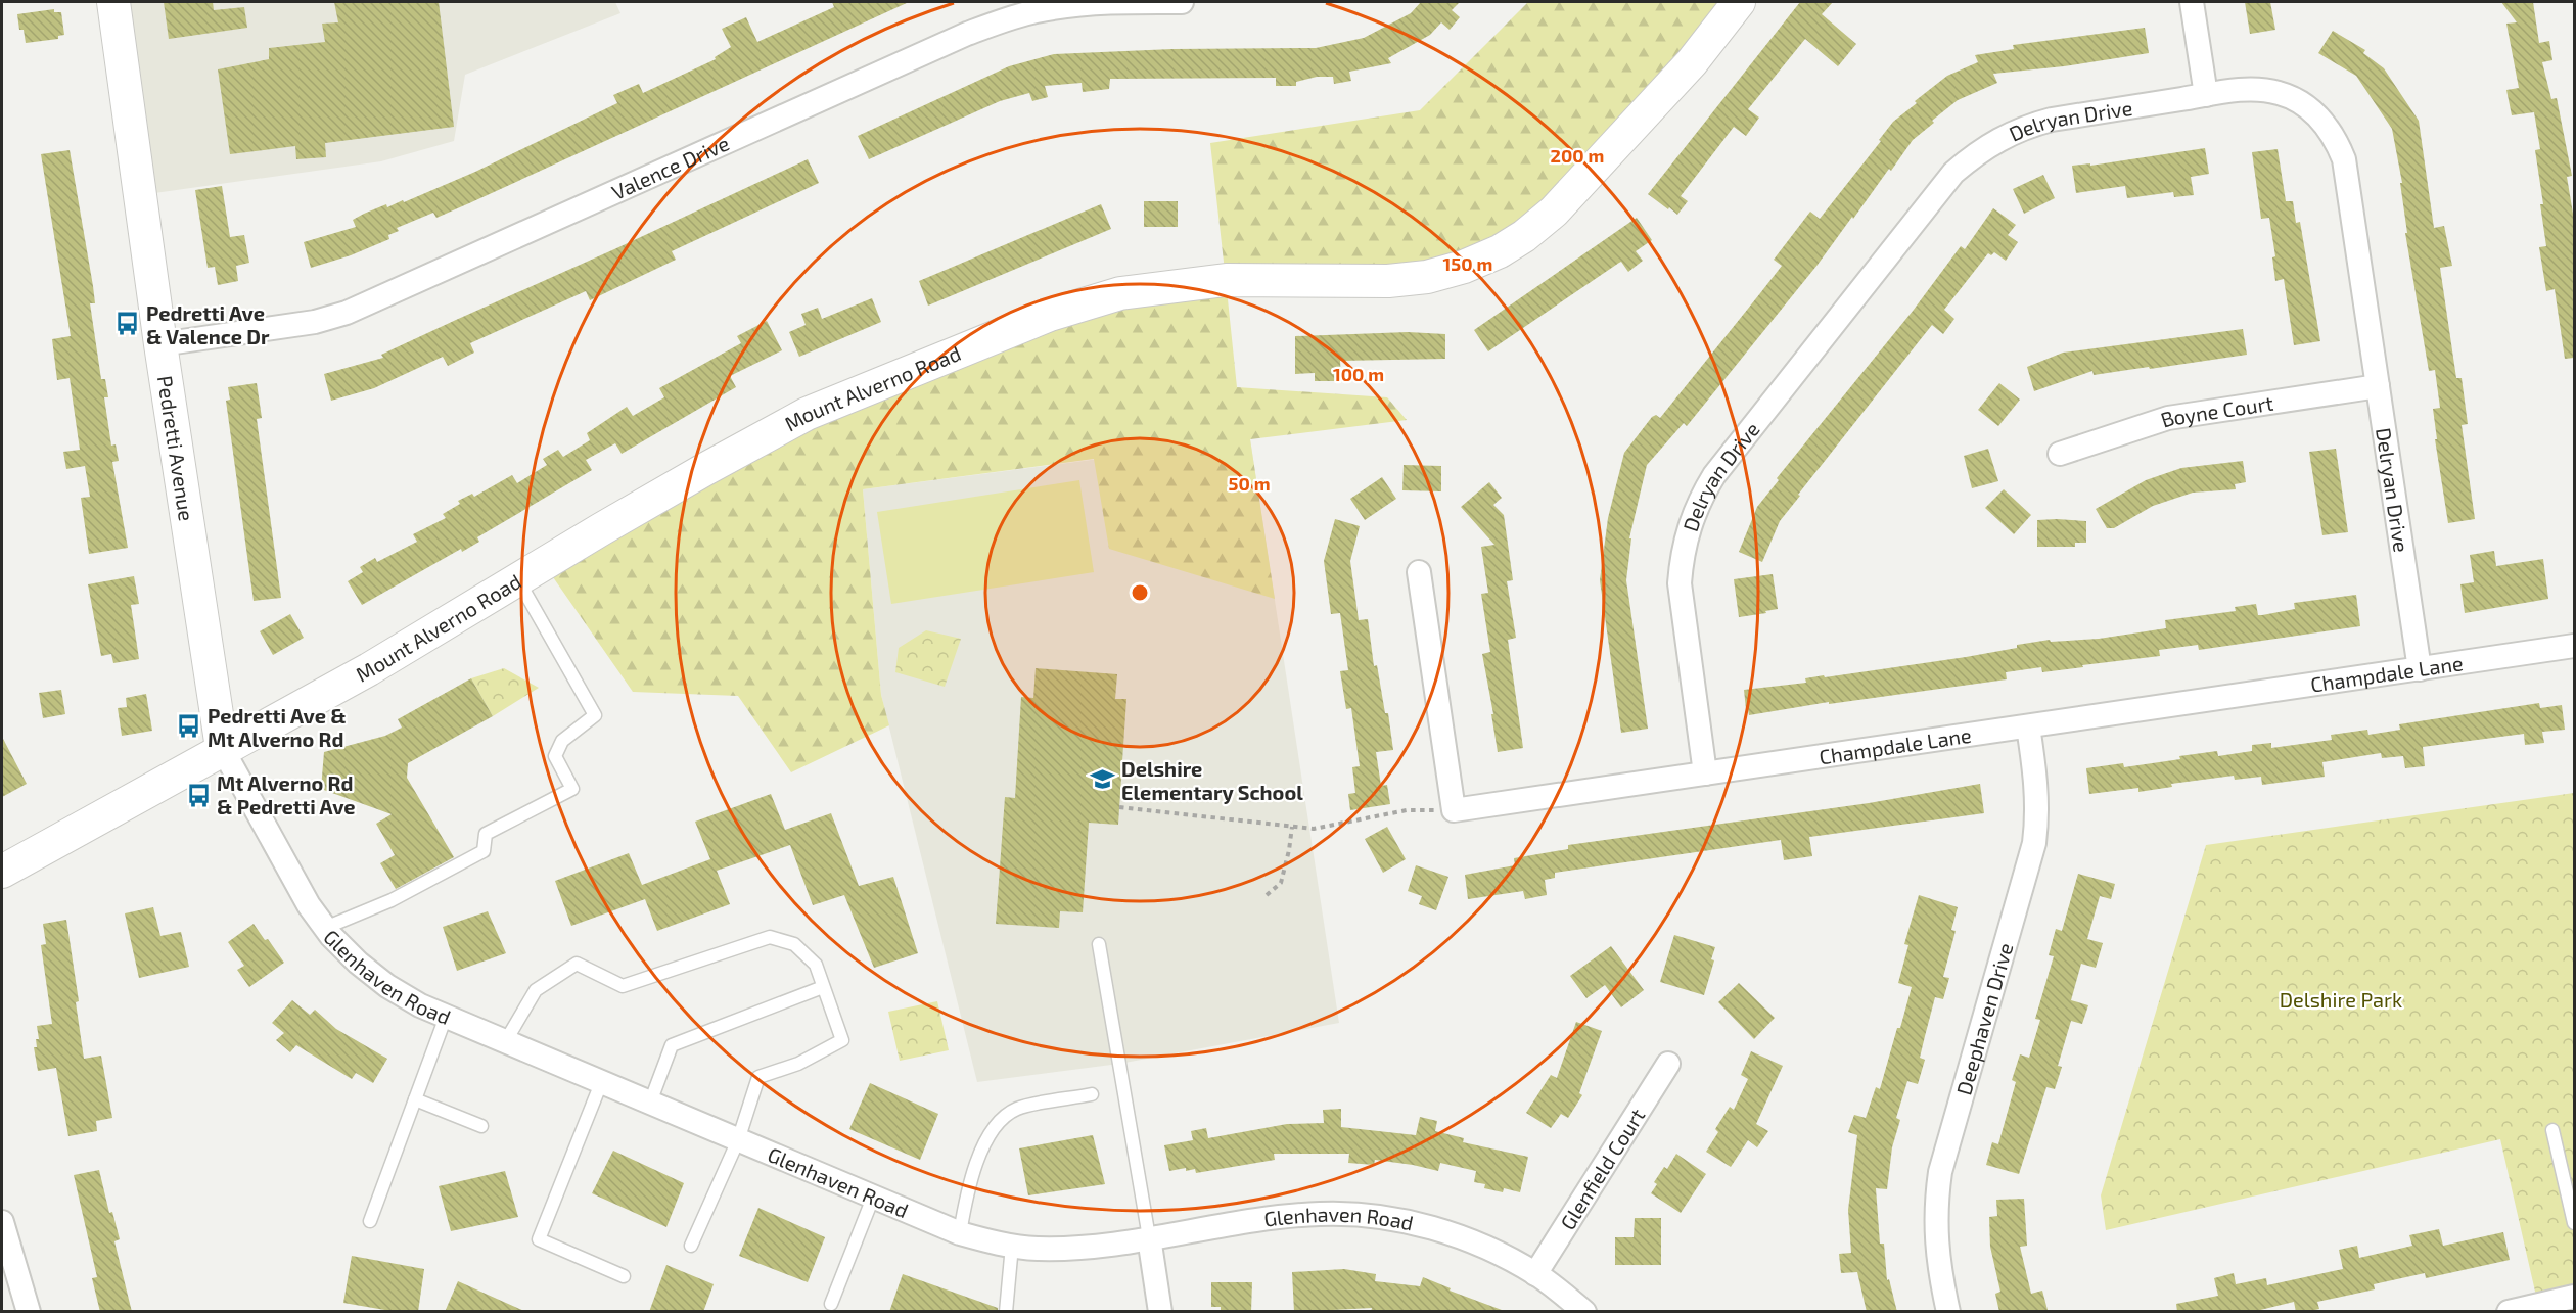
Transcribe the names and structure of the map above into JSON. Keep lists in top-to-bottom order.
{
  "streets": {
    "street": [
      "Delryan Drive",
      "Valence Drive",
      "Mount Alverno Road",
      "Boyne Court",
      "Pedretti Avenue",
      "Champdale Lane",
      "Glenhaven Road",
      "Deephaven Drive",
      "Glenfield Court"
    ]
  },
  "crossings": [
    ["Delryan Drive", "Boyne Court"],
    ["Delryan Drive", "Champdale Lane"],
    ["Valence Drive", "Pedretti Avenue"],
    ["Mount Alverno Road", "Pedretti Avenue"],
    ["Mount Alverno Road", "Glenhaven Road"],
    ["Pedretti Avenue", "Glenhaven Road"],
    ["Champdale Lane", "Deephaven Drive"],
    ["Glenhaven Road", "Glenfield Court"]
  ],
  "parks": ["Delshire Park"],
  "places": {
    "bus stop": ["Pedretti Ave & Valence Dr", "Pedretti Ave & Mt Alverno Rd", "Mt Alverno Rd & Pedretti Ave"],
    "school or university": ["Delshire Elementary School"]
  },
  "rings": [
    "200 m",
    "150 m",
    "100 m",
    "50 m"
  ]
}
